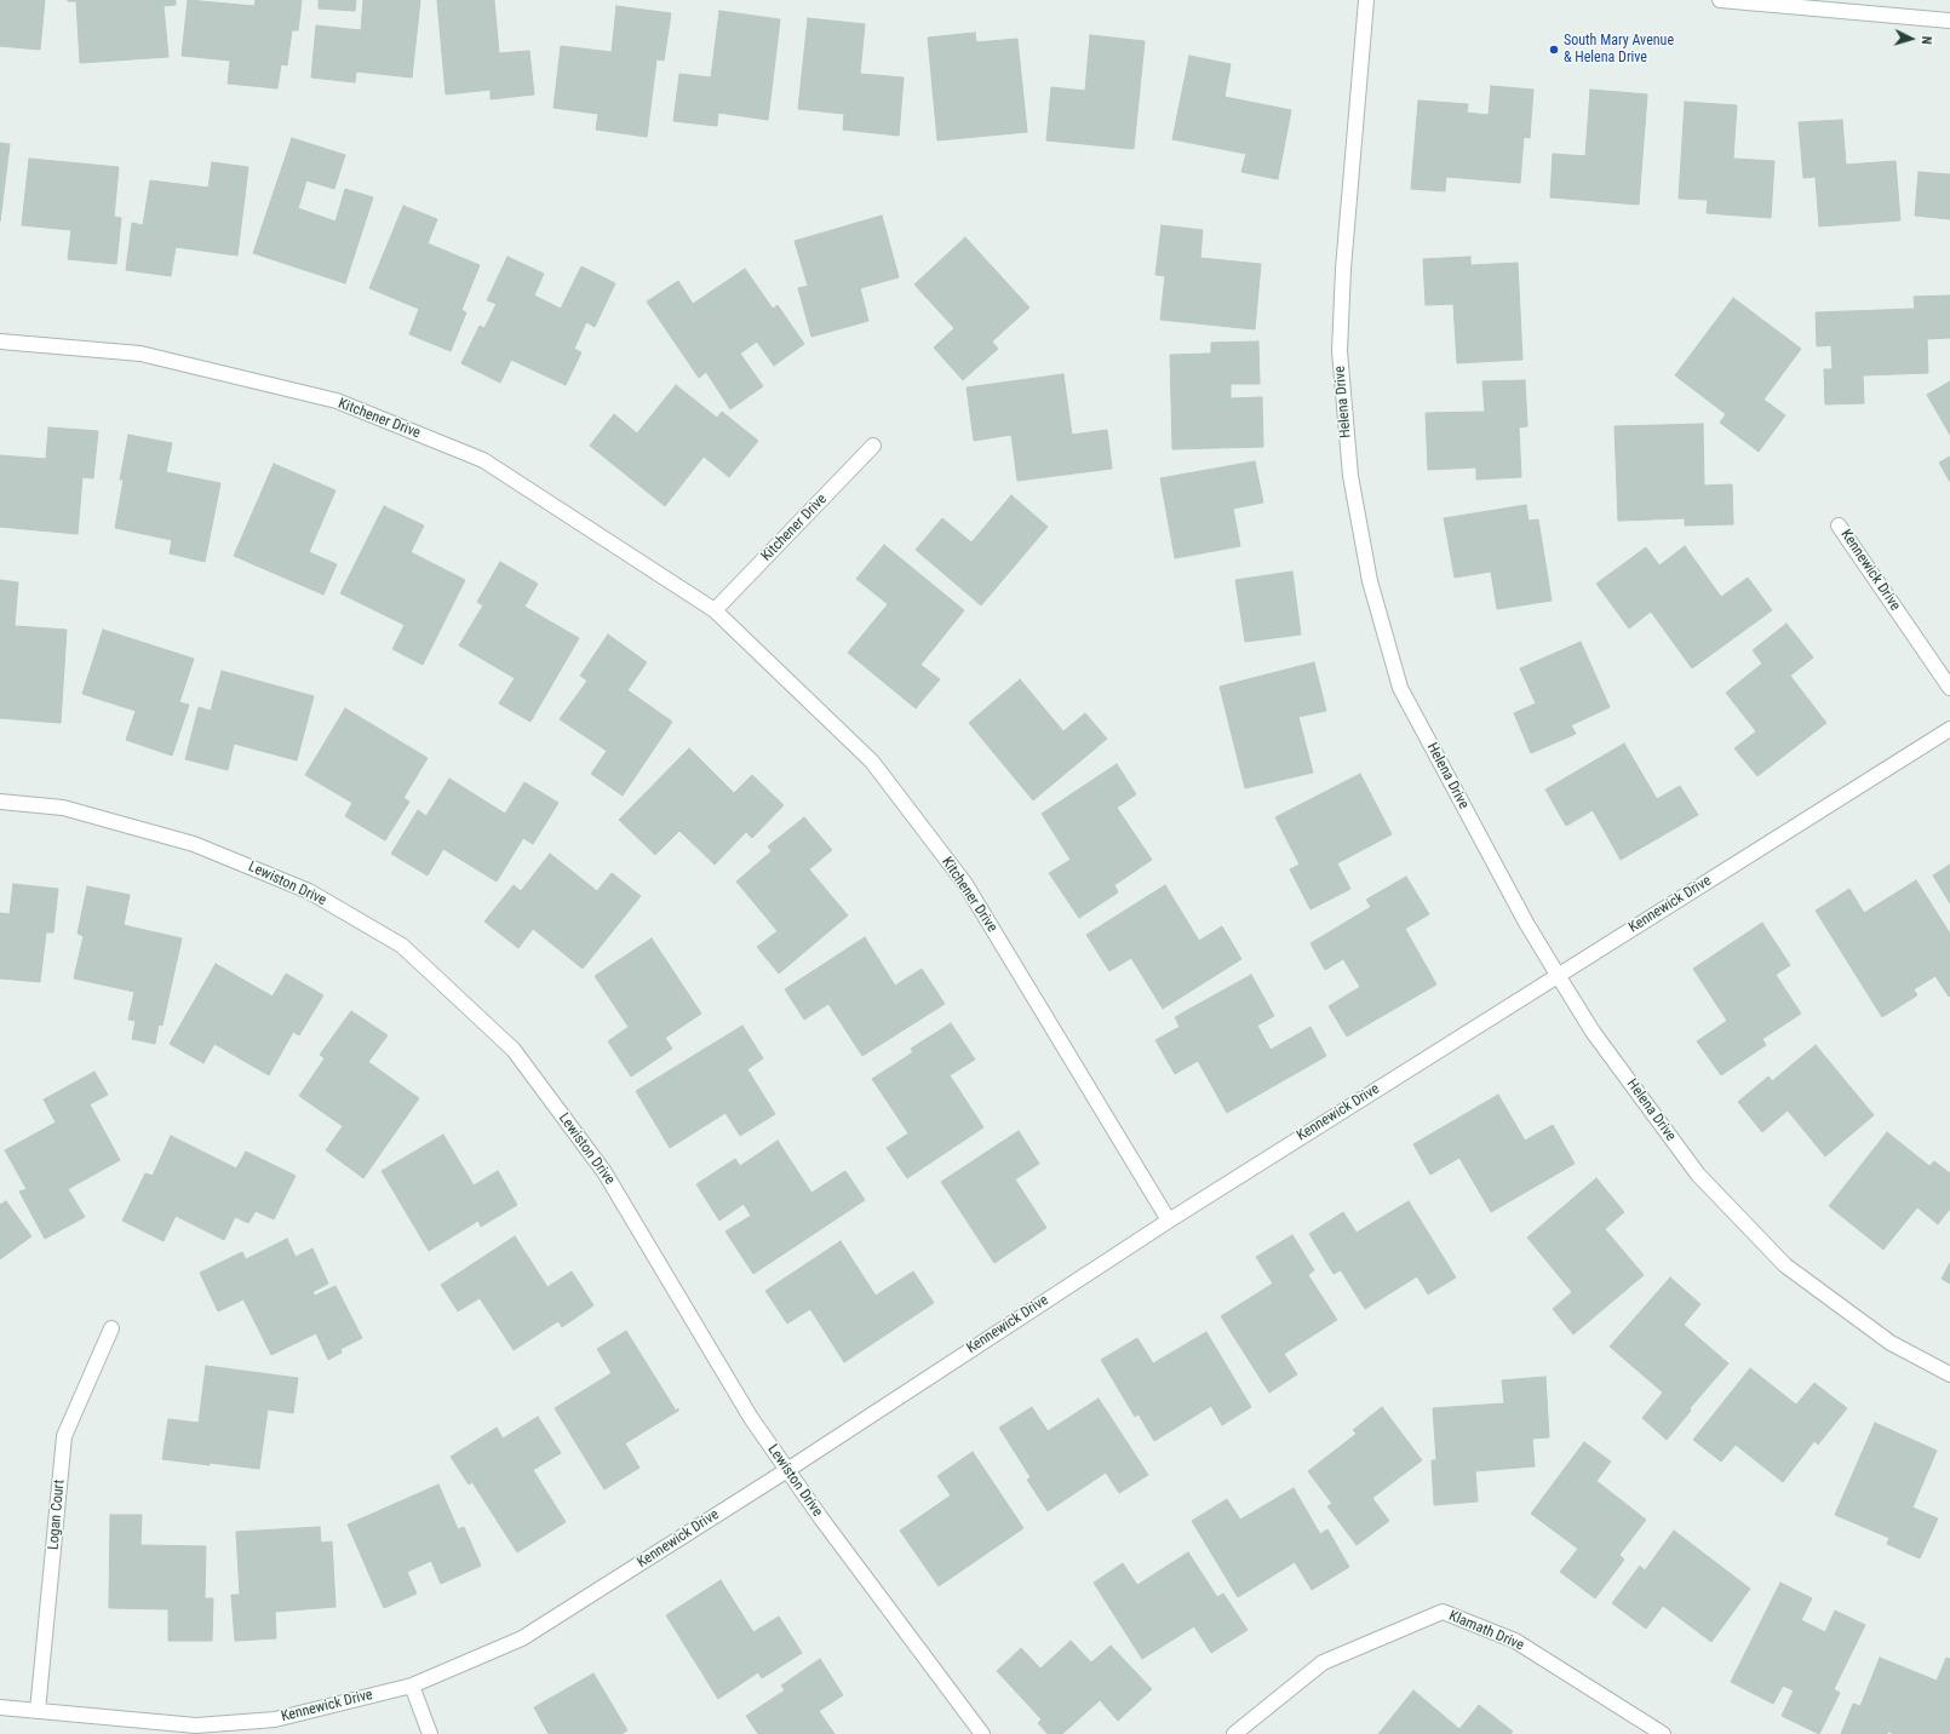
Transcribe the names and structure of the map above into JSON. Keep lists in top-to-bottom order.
{
  "streets": {
    "street": [
      "Helena Drive",
      "Kitchener Drive",
      "Kennewick Drive",
      "Lewiston Drive",
      "Logan Court",
      "Klamath Drive"
    ]
  },
  "crossings": [
    ["Helena Drive", "Kennewick Drive"],
    ["Kitchener Drive", "Kennewick Drive"],
    ["Kennewick Drive", "Lewiston Drive"],
    ["Kennewick Drive", "Logan Court"]
  ],
  "places": ["South Mary Avenue & Helena Drive"],
  "north": "right"
}
